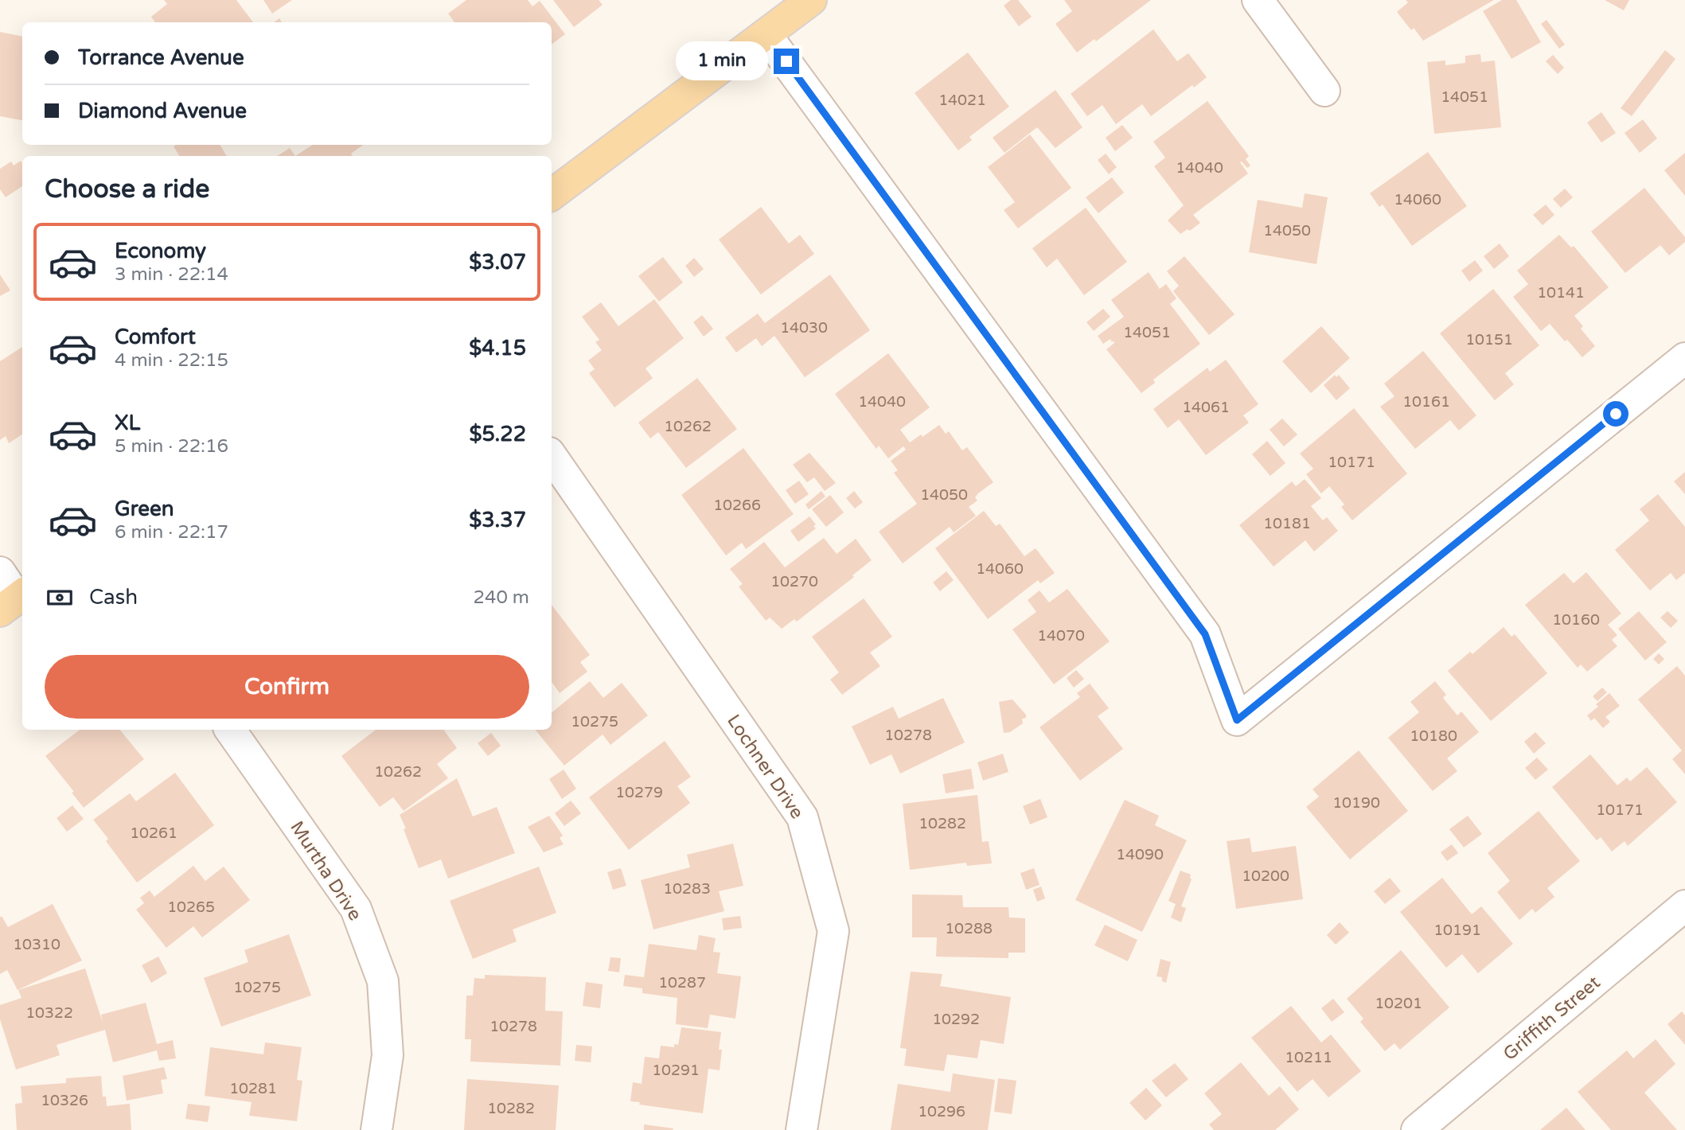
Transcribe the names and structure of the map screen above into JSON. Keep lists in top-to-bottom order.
{
  "streets": {
    "street": ["Lochner Drive", "Murtha Drive", "Griffith Street"]
  },
  "house_numbers": [
    "14051",
    "14021",
    "14040",
    "14060",
    "14050",
    "10141",
    "14030",
    "14051",
    "10151",
    "14040",
    "10161",
    "14061",
    "10262",
    "10171",
    "14050",
    "10266",
    "10181",
    "14060",
    "10270",
    "10160",
    "14070",
    "10275",
    "10278",
    "10180",
    "10262",
    "10279",
    "10190",
    "10171",
    "10282",
    "10261",
    "14090",
    "10200",
    "10283",
    "10265",
    "10288",
    "10191",
    "10310",
    "10287",
    "10275",
    "10201",
    "10322",
    "10292",
    "10278",
    "10211",
    "10291",
    "10281",
    "10326",
    "10282",
    "10296"
  ],
  "page": {
    "banner": ["Torrance Avenue", "Diamond Avenue"],
    "bubble": "1 min",
    "heading": "Choose a ride",
    "list": [
      {
        "name": "Economy",
        "note": "3 min · 22:14",
        "value": "$3.07"
      },
      {
        "name": "Comfort",
        "note": "4 min · 22:15",
        "value": "$4.15"
      },
      {
        "name": "XL",
        "note": "5 min · 22:16",
        "value": "$5.22"
      },
      {
        "name": "Green",
        "note": "6 min · 22:17",
        "value": "$3.37"
      }
    ],
    "pay": ["Cash", "240 m"],
    "buttons": "Confirm"
  }
}
